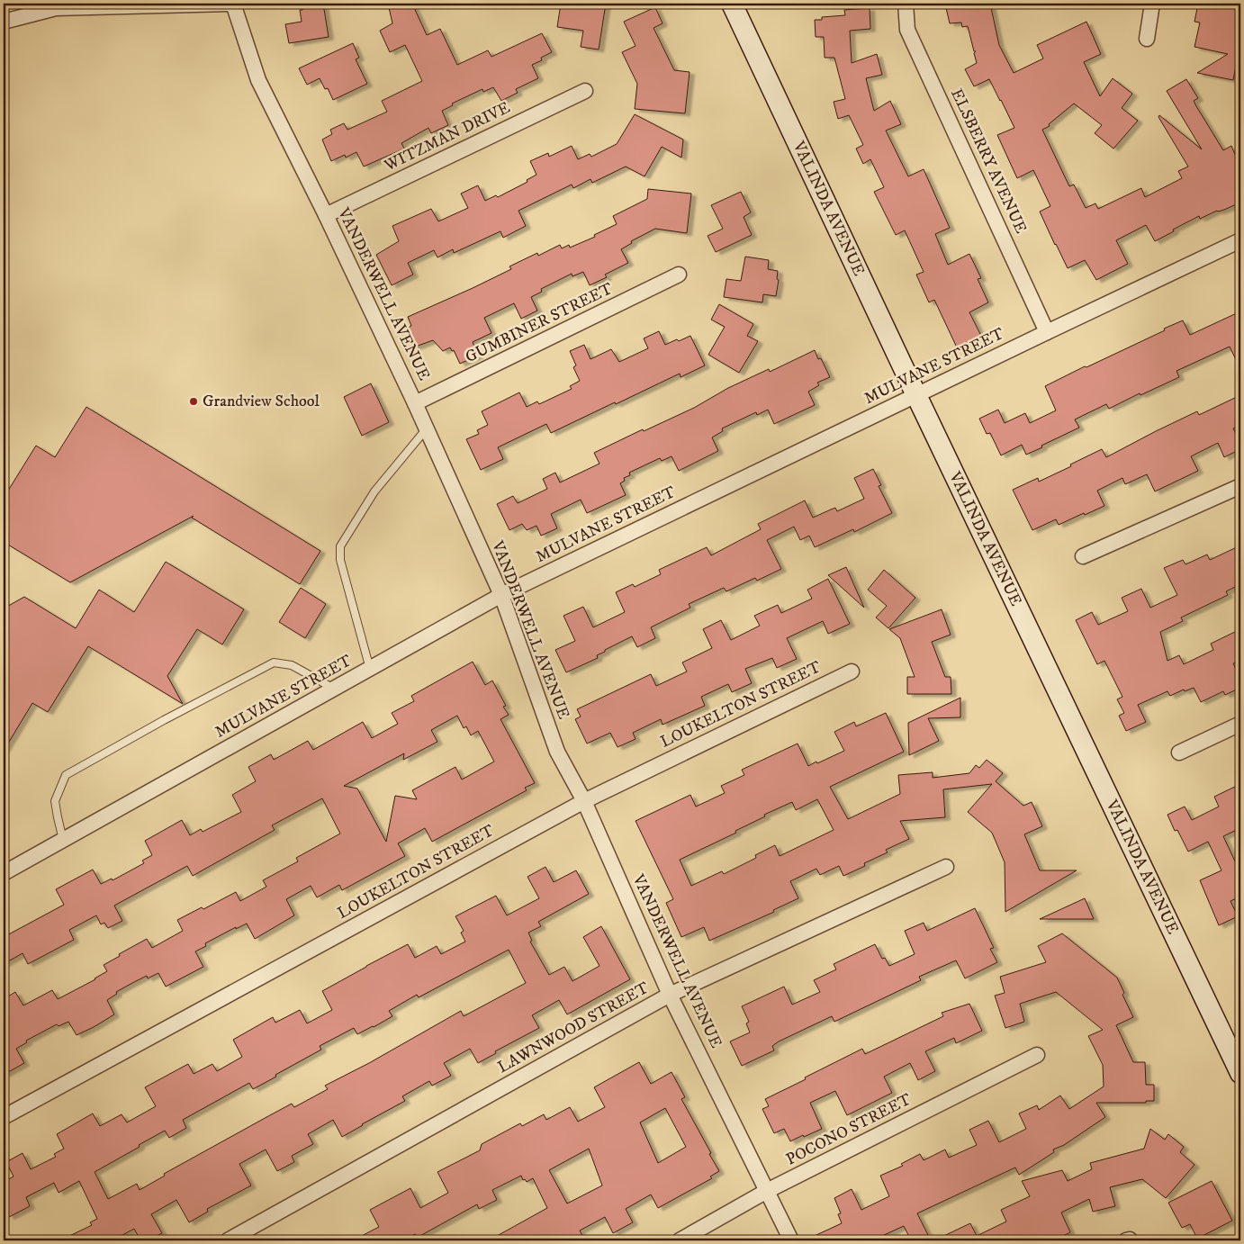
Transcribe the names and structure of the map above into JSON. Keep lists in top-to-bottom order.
{
  "streets": {
    "main road": ["VALINDA AVENUE"],
    "street": [
      "WITZMAN DRIVE",
      "ELSBERRY AVENUE",
      "VANDERWELL AVENUE",
      "GUMBINER STREET",
      "MULVANE STREET",
      "LOUKELTON STREET",
      "LAWNWOOD STREET",
      "POCONO STREET"
    ]
  },
  "crossings": [
    ["WITZMAN DRIVE", "VANDERWELL AVENUE"],
    ["ELSBERRY AVENUE", "MULVANE STREET"],
    ["VALINDA AVENUE", "MULVANE STREET"],
    ["VANDERWELL AVENUE", "GUMBINER STREET"],
    ["VANDERWELL AVENUE", "MULVANE STREET"],
    ["VANDERWELL AVENUE", "LOUKELTON STREET"],
    ["VANDERWELL AVENUE", "LAWNWOOD STREET"],
    ["VANDERWELL AVENUE", "POCONO STREET"]
  ],
  "places": ["Grandview School"]
}
